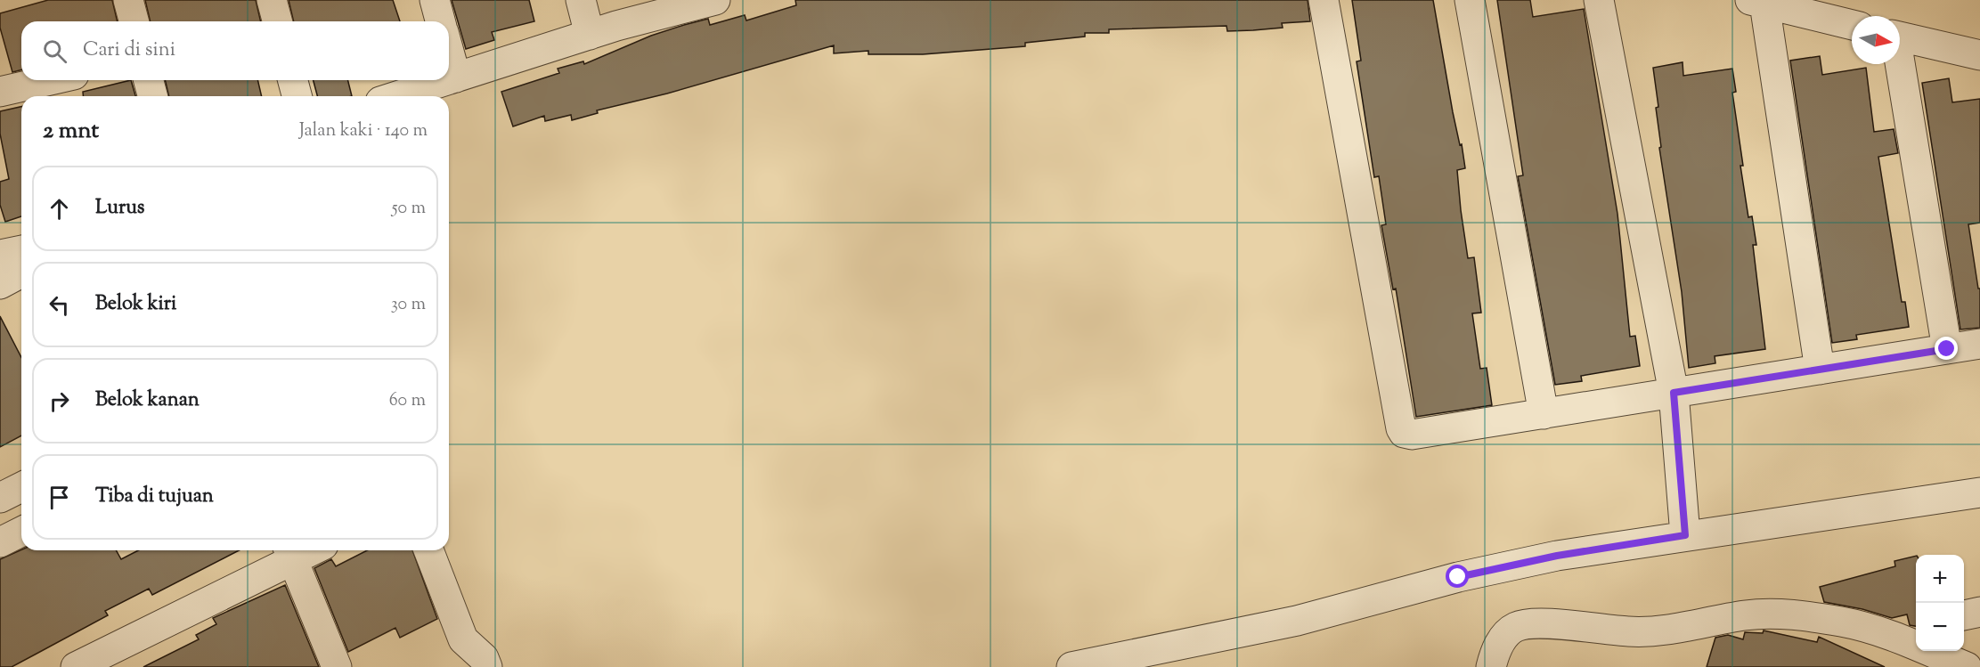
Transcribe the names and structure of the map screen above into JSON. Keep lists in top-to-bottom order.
{
  "north": "right",
  "page": {
    "search": "Cari di sini",
    "heading": ["2 mnt", "Jalan kaki · 140 m"],
    "list": [
      ["Lurus", "50 m"],
      ["Belok kiri", "30 m"],
      ["Belok kanan", "60 m"],
      "Tiba di tujuan"
    ],
    "map_buttons": ["+", "−"]
  }
}
